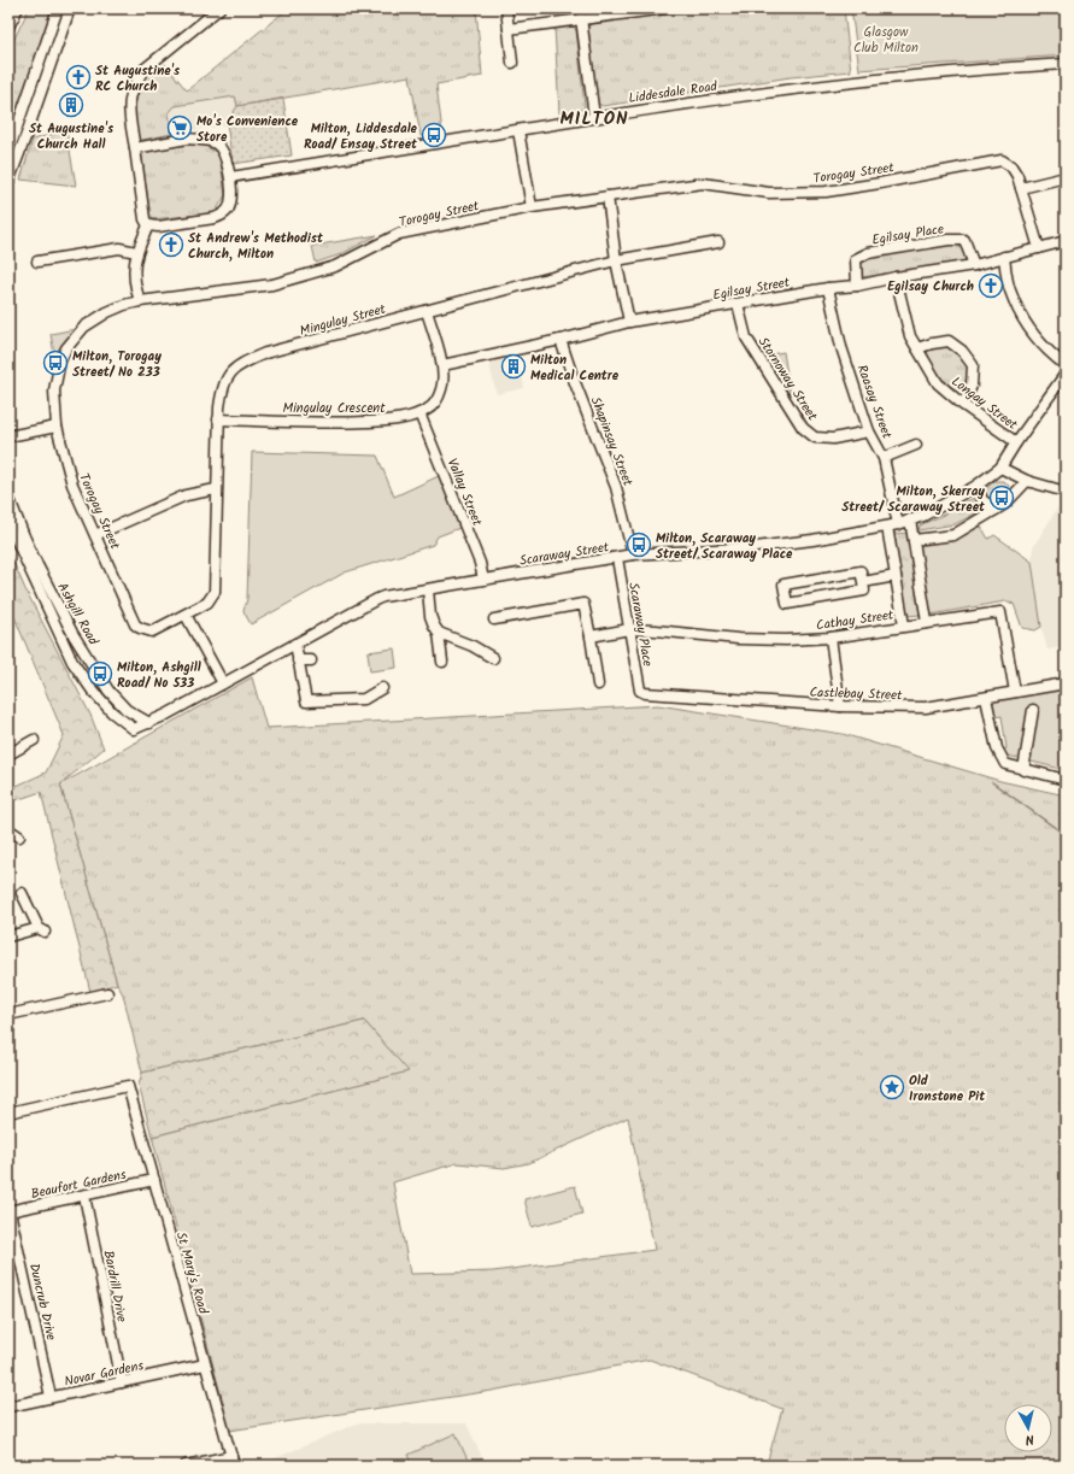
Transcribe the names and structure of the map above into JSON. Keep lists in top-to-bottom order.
{
  "streets": {
    "street": [
      "Liddesdale Road",
      "Torogay Street",
      "Egilsay Place",
      "Egilsay Street",
      "Mingulay Street",
      "Stornoway Street",
      "Raasay Street",
      "Longay Street",
      "Mingulay Crescent",
      "Shapinsay Street",
      "Vallay Street",
      "Scaraway Street",
      "Ashgill Road",
      "Cathay Street",
      "Scaraway Place",
      "Castlebay Street",
      "Beaufort Gardens",
      "St Mary's Road",
      "Bardrill Drive",
      "Duncrub Drive",
      "Novar Gardens"
    ]
  },
  "crossings": [
    ["Torogay Street", "Egilsay Street"],
    ["Torogay Street", "Mingulay Street"],
    ["Egilsay Place", "Egilsay Street"],
    ["Egilsay Street", "Stornoway Street"],
    ["Egilsay Street", "Raasay Street"],
    ["Egilsay Street", "Longay Street"],
    ["Egilsay Street", "Mingulay Crescent"],
    ["Egilsay Street", "Shapinsay Street"],
    ["Mingulay Street", "Mingulay Crescent"],
    ["Stornoway Street", "Raasay Street"],
    ["Raasay Street", "Scaraway Street"],
    ["Longay Street", "Scaraway Street"],
    ["Mingulay Crescent", "Vallay Street"],
    ["Shapinsay Street", "Scaraway Street"],
    ["Vallay Street", "Scaraway Street"],
    ["Scaraway Street", "Ashgill Road"],
    ["Scaraway Street", "Scaraway Place"],
    ["Cathay Street", "Scaraway Place"],
    ["Cathay Street", "Castlebay Street"],
    ["Scaraway Place", "Castlebay Street"],
    ["Beaufort Gardens", "St Mary's Road"],
    ["Beaufort Gardens", "Bardrill Drive"],
    ["Beaufort Gardens", "Duncrub Drive"],
    ["St Mary's Road", "Novar Gardens"],
    ["Bardrill Drive", "Novar Gardens"],
    ["Duncrub Drive", "Novar Gardens"]
  ],
  "districts": ["MILTON"],
  "parks": ["Glasgow Club Milton"],
  "places": {
    "church": ["St Augustine's RC Church", "St Andrew's Methodist Church, Milton", "Egilsay Church"],
    "building": ["St Augustine's Church Hall", "Milton Medical Centre"],
    "supermarket": ["Mo's Convenience Store"],
    "bus stop": [
      "Milton, Liddesdale Road/ Ensay Street",
      "Milton, Torogay Street/ No 233",
      "Milton, Skerray Street/ Scaraway Street",
      "Milton, Scaraway Street/ Scaraway Place",
      "Milton, Ashgill Road/ No 533"
    ],
    "place": ["Old Ironstone Pit"]
  },
  "north": "bottom"
}
